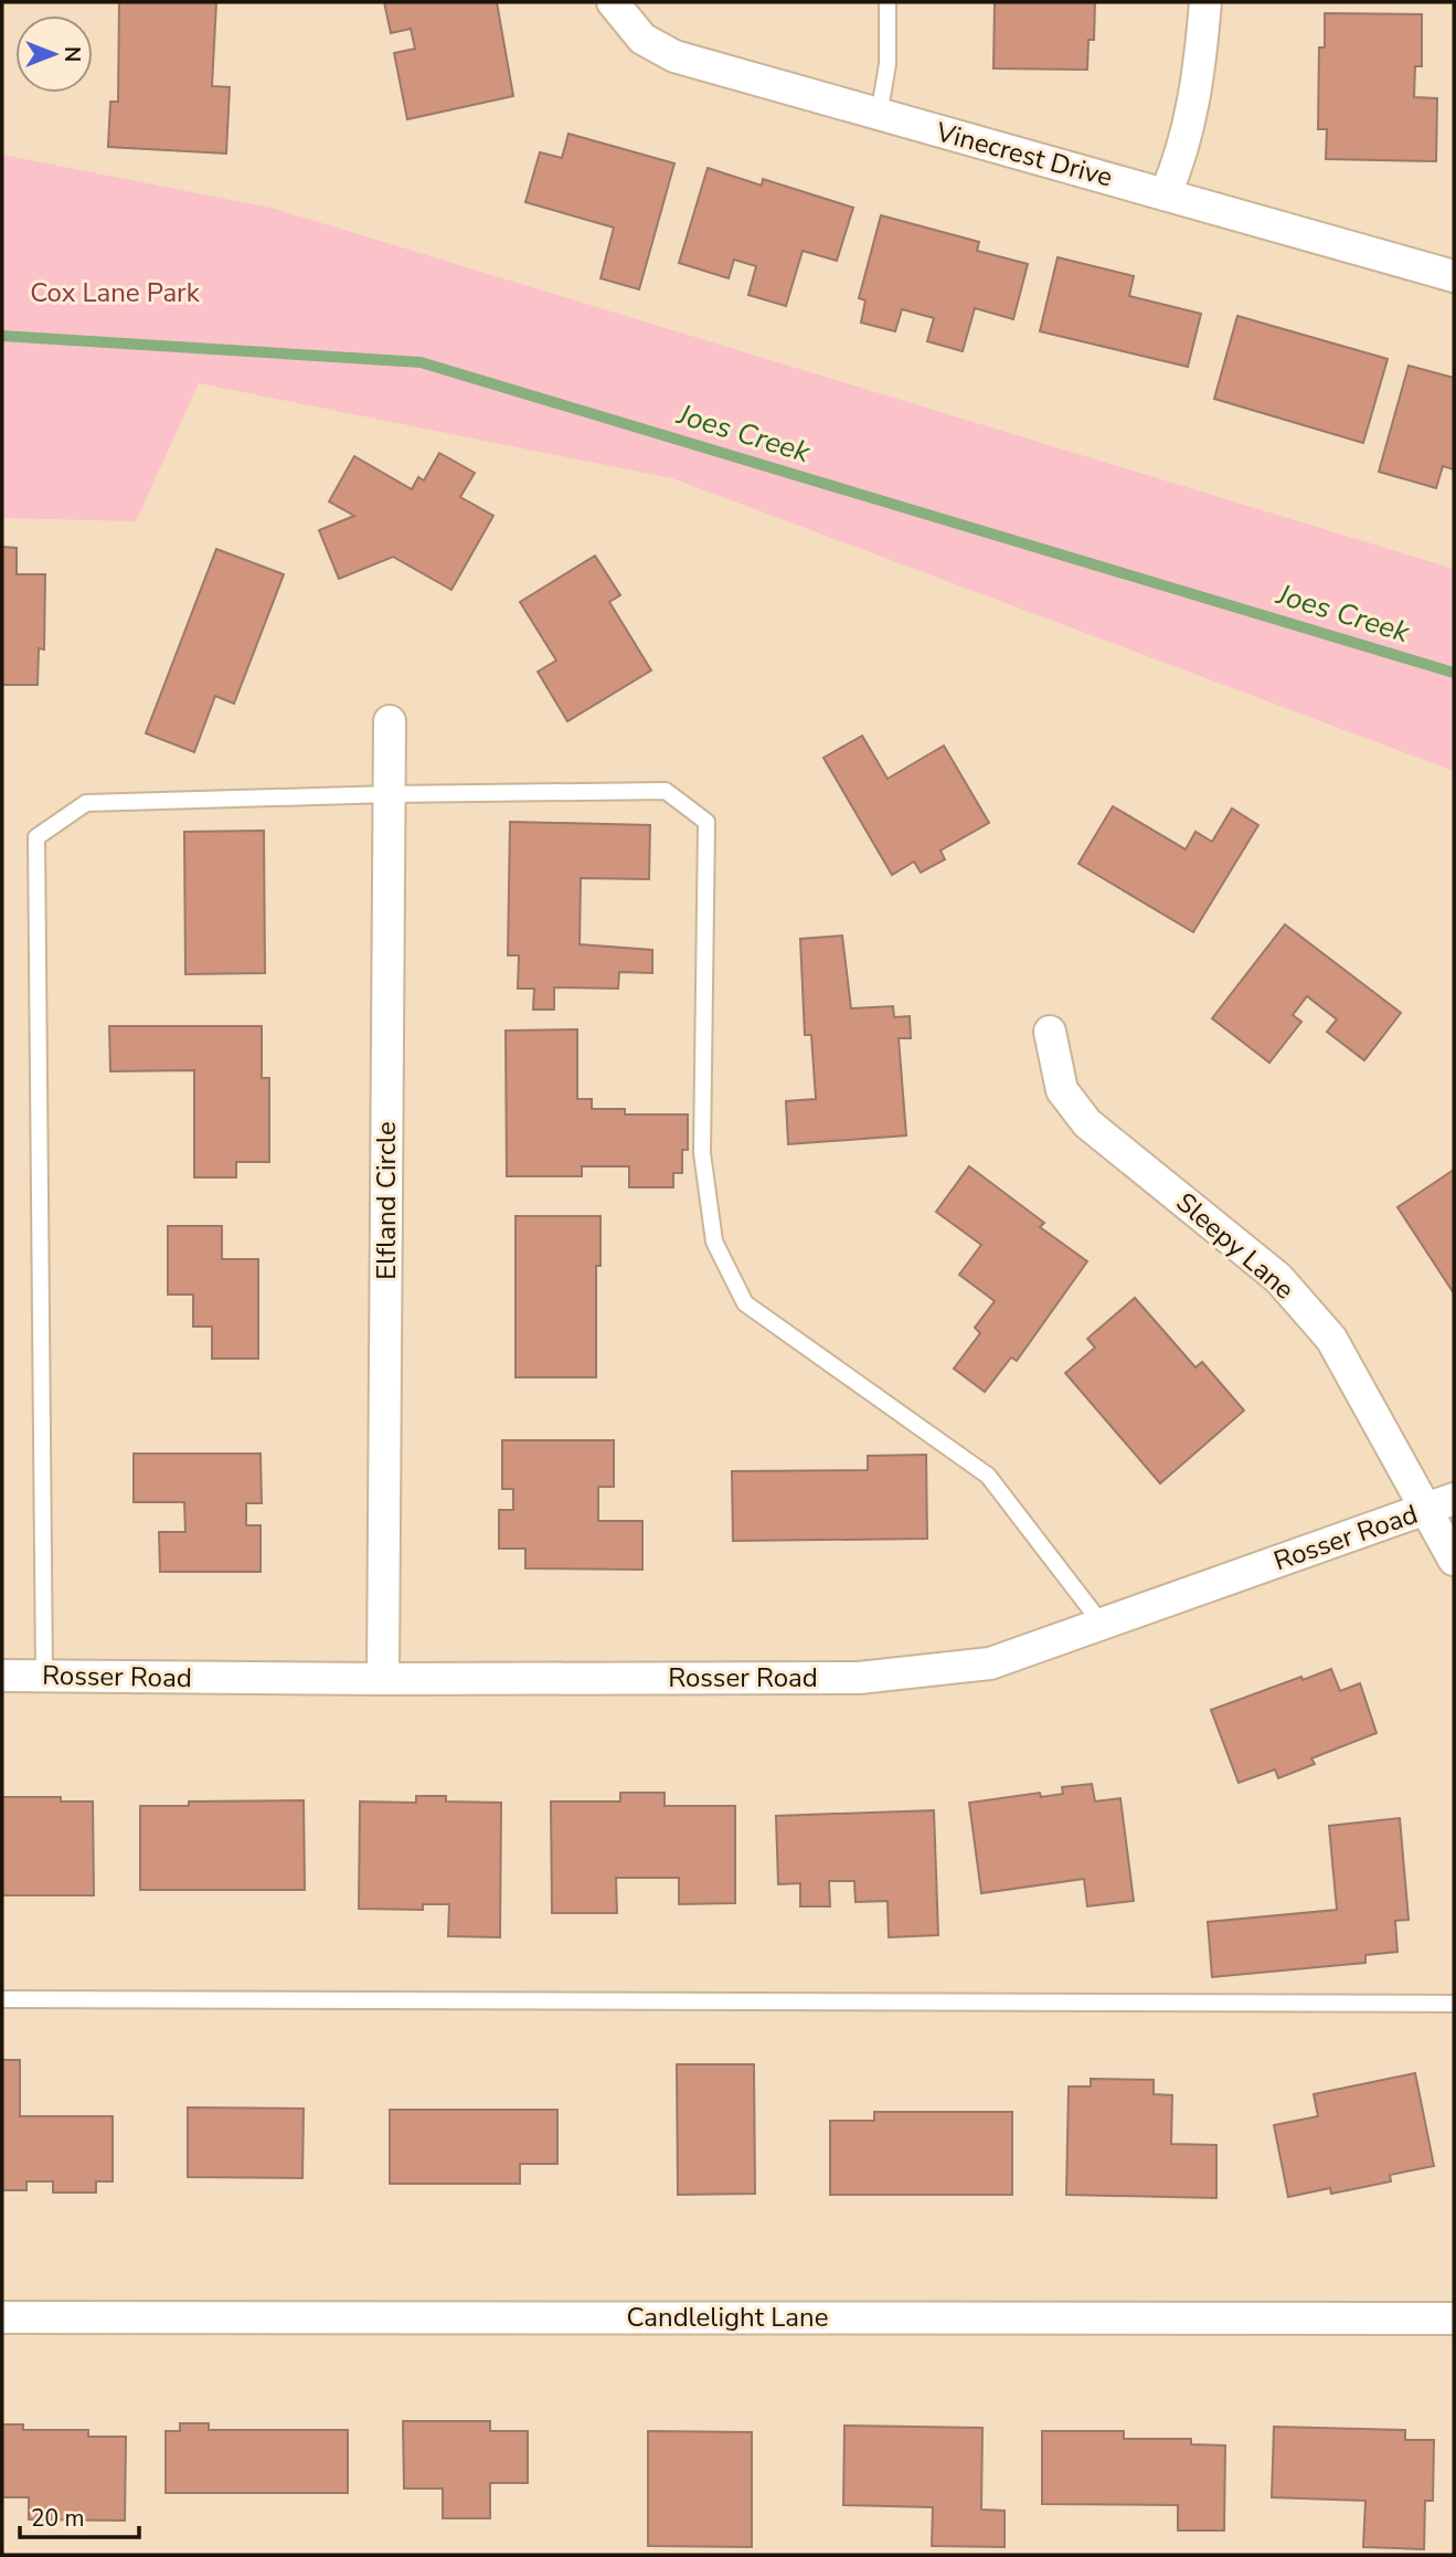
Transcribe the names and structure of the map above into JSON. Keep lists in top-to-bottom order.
{
  "streets": {
    "street": [
      "Vinecrest Drive",
      "Elfland Circle",
      "Sleepy Lane",
      "Rosser Road",
      "Candlelight Lane"
    ]
  },
  "crossings": [
    ["Elfland Circle", "Rosser Road"],
    ["Sleepy Lane", "Rosser Road"]
  ],
  "water": ["Joes Creek"],
  "parks": ["Cox Lane Park"],
  "scale_bar": "20 m",
  "north": "right"
}
